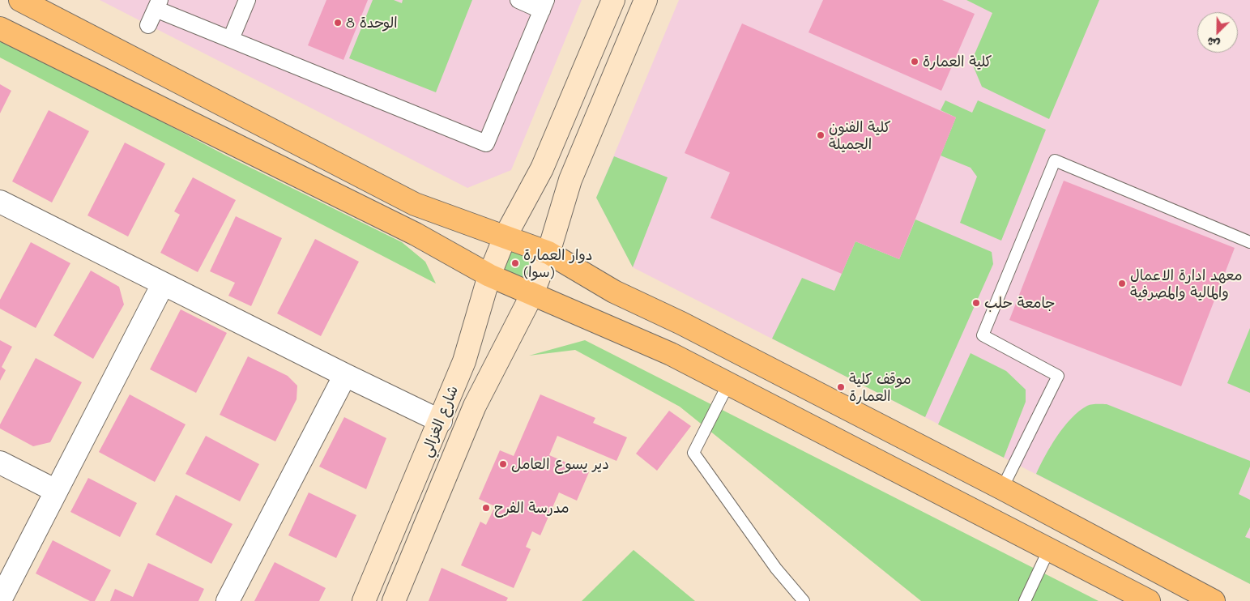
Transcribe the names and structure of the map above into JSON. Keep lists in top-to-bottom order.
{
  "streets": {
    "main road": ["شارع الغزالي"]
  },
  "places": [
    "الوحدة 8",
    "كلية العمارة",
    "كلية الفنون الجميلة",
    "دوار العمارة (سوا)",
    "معهد ادارة الاعمال والمالية والمصرفية",
    "جامعة حلب",
    "موقف كلية العمارة",
    "دير يسوع العامل",
    "مدرسة الفرح"
  ],
  "north": "bottom left"
}
